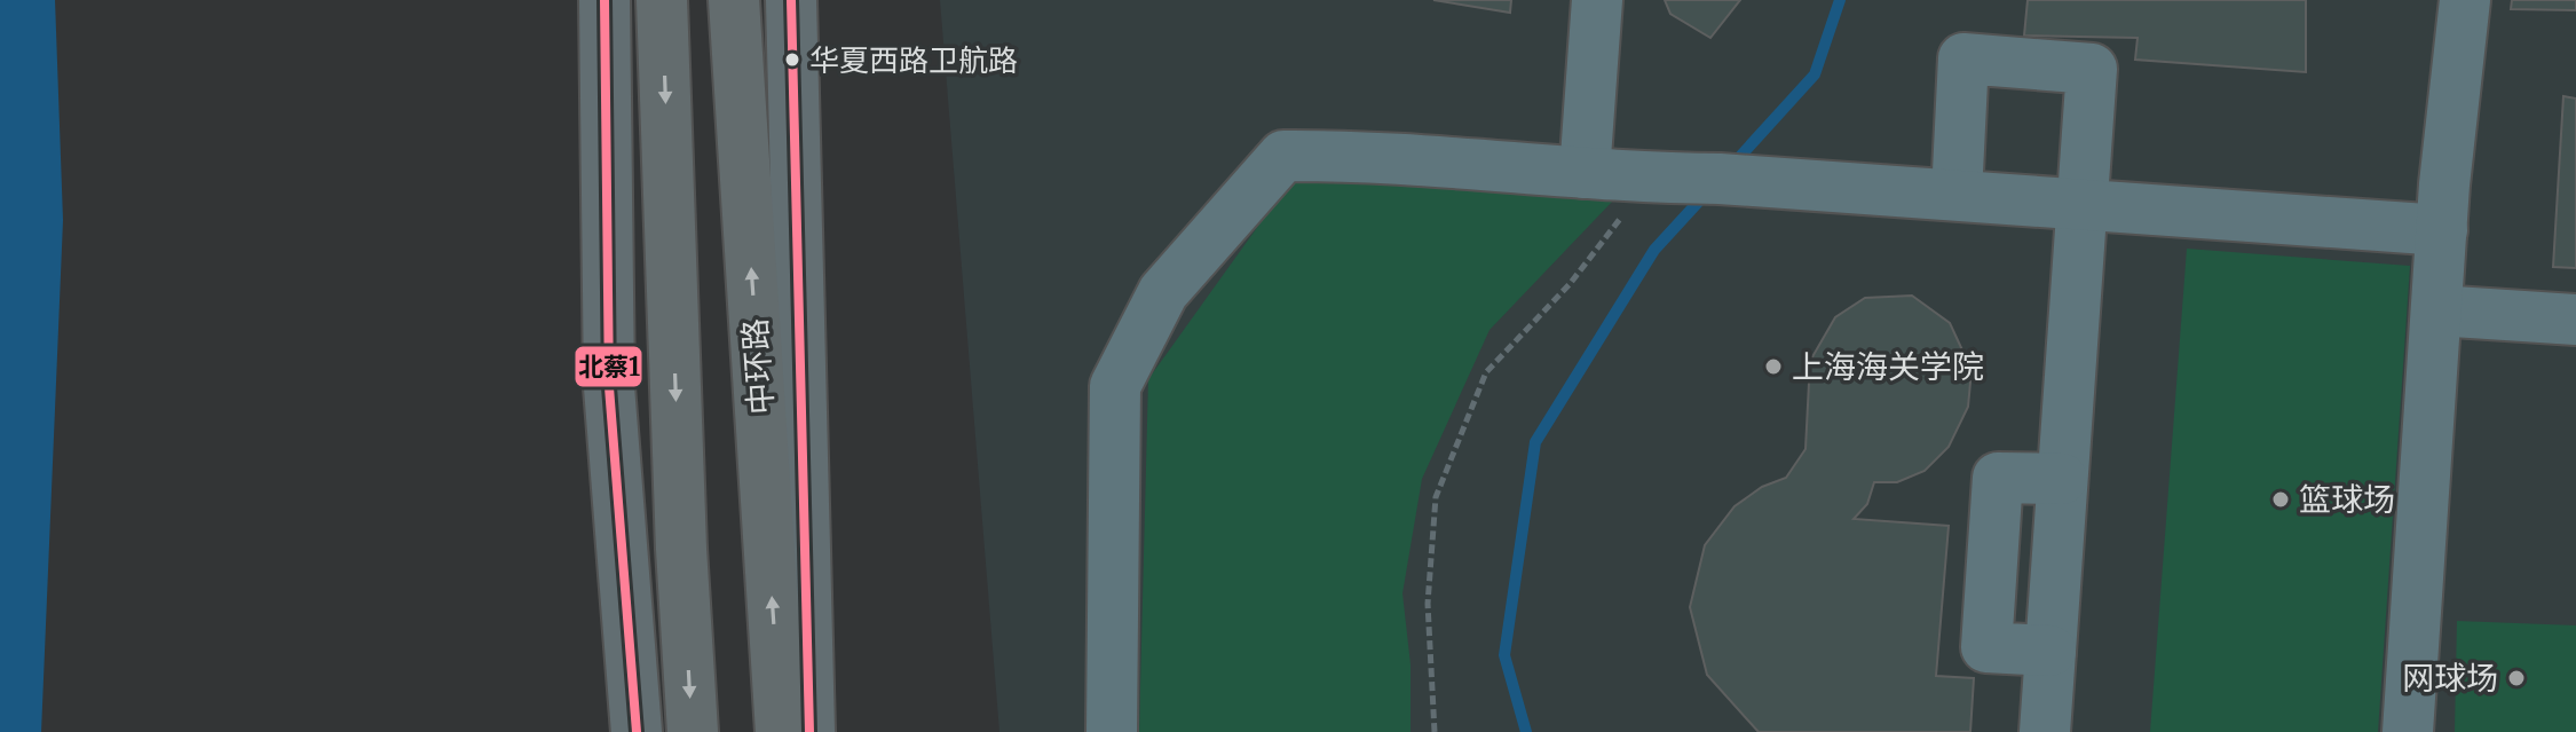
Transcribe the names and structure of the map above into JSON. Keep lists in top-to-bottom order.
{
  "streets": {
    "highway": ["中环路"]
  },
  "places": [
    "华夏西路卫航路",
    "上海海关学院",
    "篮球场",
    "网球场"
  ],
  "lines": ["transit line 北蔡1"]
}
